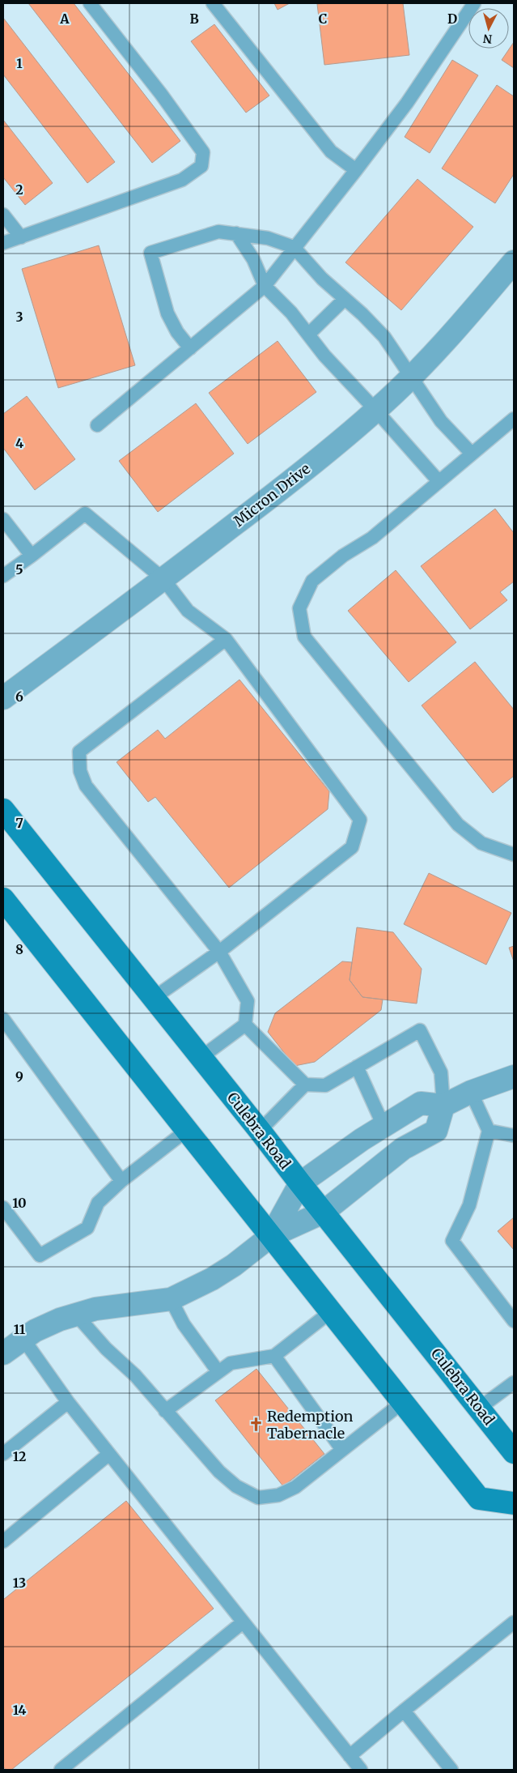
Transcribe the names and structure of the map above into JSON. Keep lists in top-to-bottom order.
{
  "streets": {
    "main road": ["Culebra Road"],
    "street": ["Micron Drive"]
  },
  "places": {
    "church": ["Redemption Tabernacle"]
  },
  "north": "bottom",
  "grid": {
    "columns": [
      "A",
      "B",
      "C",
      "D"
    ],
    "rows": [
      "1",
      "2",
      "3",
      "4",
      "5",
      "6",
      "7",
      "8",
      "9",
      "10",
      "11",
      "12",
      "13",
      "14"
    ]
  }
}
